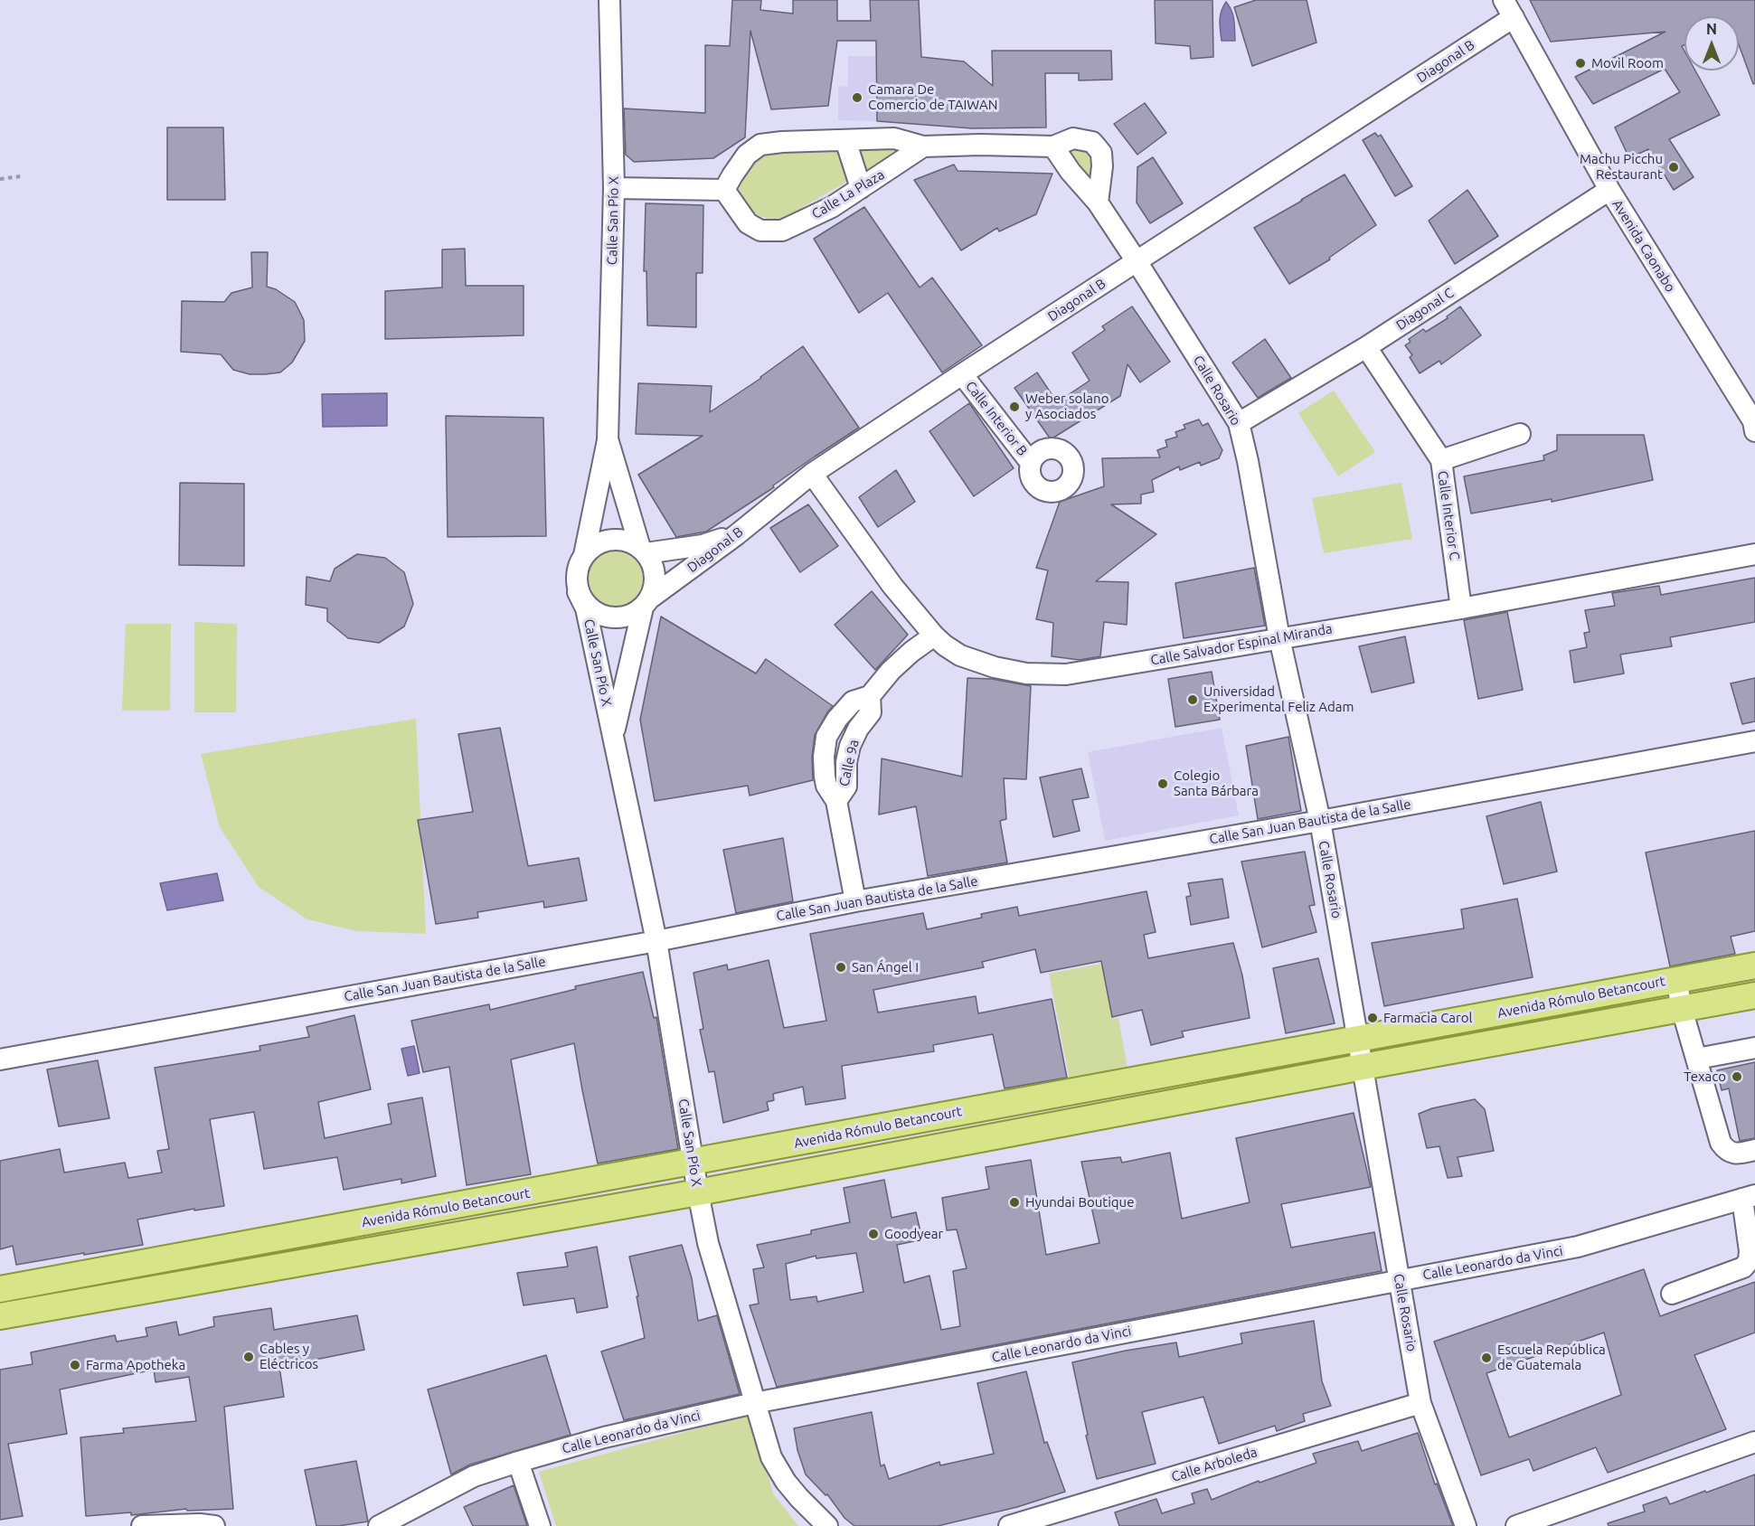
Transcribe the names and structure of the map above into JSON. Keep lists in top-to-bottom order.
{
  "streets": {
    "main road": ["Avenida Rómulo Betancourt"],
    "street": [
      "Diagonal B",
      "Calle La Plaza",
      "Calle San Pío X",
      "Avenida Caonabo",
      "Diagonal C",
      "Calle Rosario",
      "Calle Interior B",
      "Calle Interior C",
      "Calle Salvador Espinal Miranda",
      "Calle 9a",
      "Calle San Juan Bautista de la Salle",
      "Calle Leonardo da Vinci",
      "Calle Arboleda"
    ]
  },
  "crossings": [
    ["Diagonal B", "Calle San Pío X"],
    ["Diagonal B", "Avenida Caonabo"],
    ["Diagonal B", "Calle Rosario"],
    ["Diagonal B", "Calle Interior B"],
    ["Diagonal B", "Calle Salvador Espinal Miranda"],
    ["Calle San Pío X", "Calle San Juan Bautista de la Salle"],
    ["Calle San Pío X", "Avenida Rómulo Betancourt"],
    ["Calle San Pío X", "Calle Leonardo da Vinci"],
    ["Avenida Caonabo", "Diagonal C"],
    ["Diagonal C", "Calle Rosario"],
    ["Diagonal C", "Calle Interior C"],
    ["Calle Rosario", "Calle Salvador Espinal Miranda"],
    ["Calle Rosario", "Calle San Juan Bautista de la Salle"],
    ["Calle Rosario", "Avenida Rómulo Betancourt"],
    ["Calle Rosario", "Calle Leonardo da Vinci"],
    ["Calle Rosario", "Calle Arboleda"],
    ["Calle Interior C", "Calle Salvador Espinal Miranda"],
    ["Calle Salvador Espinal Miranda", "Calle 9a"],
    ["Calle 9a", "Calle San Juan Bautista de la Salle"]
  ],
  "places": [
    "Movil Room",
    "Camara De Comercio de TAIWAN",
    "Machu Picchu Restaurant",
    "Weber solano y Asociados",
    "Universidad Experimental Feliz Adam",
    "Colegio Santa Bárbara",
    "San Ángel I",
    "Farmacia Carol",
    "Texaco",
    "Hyundai Boutique",
    "Goodyear",
    "Cables y Eléctricos",
    "Escuela República de Guatemala",
    "Farma Apotheka"
  ],
  "north": "top"
}
